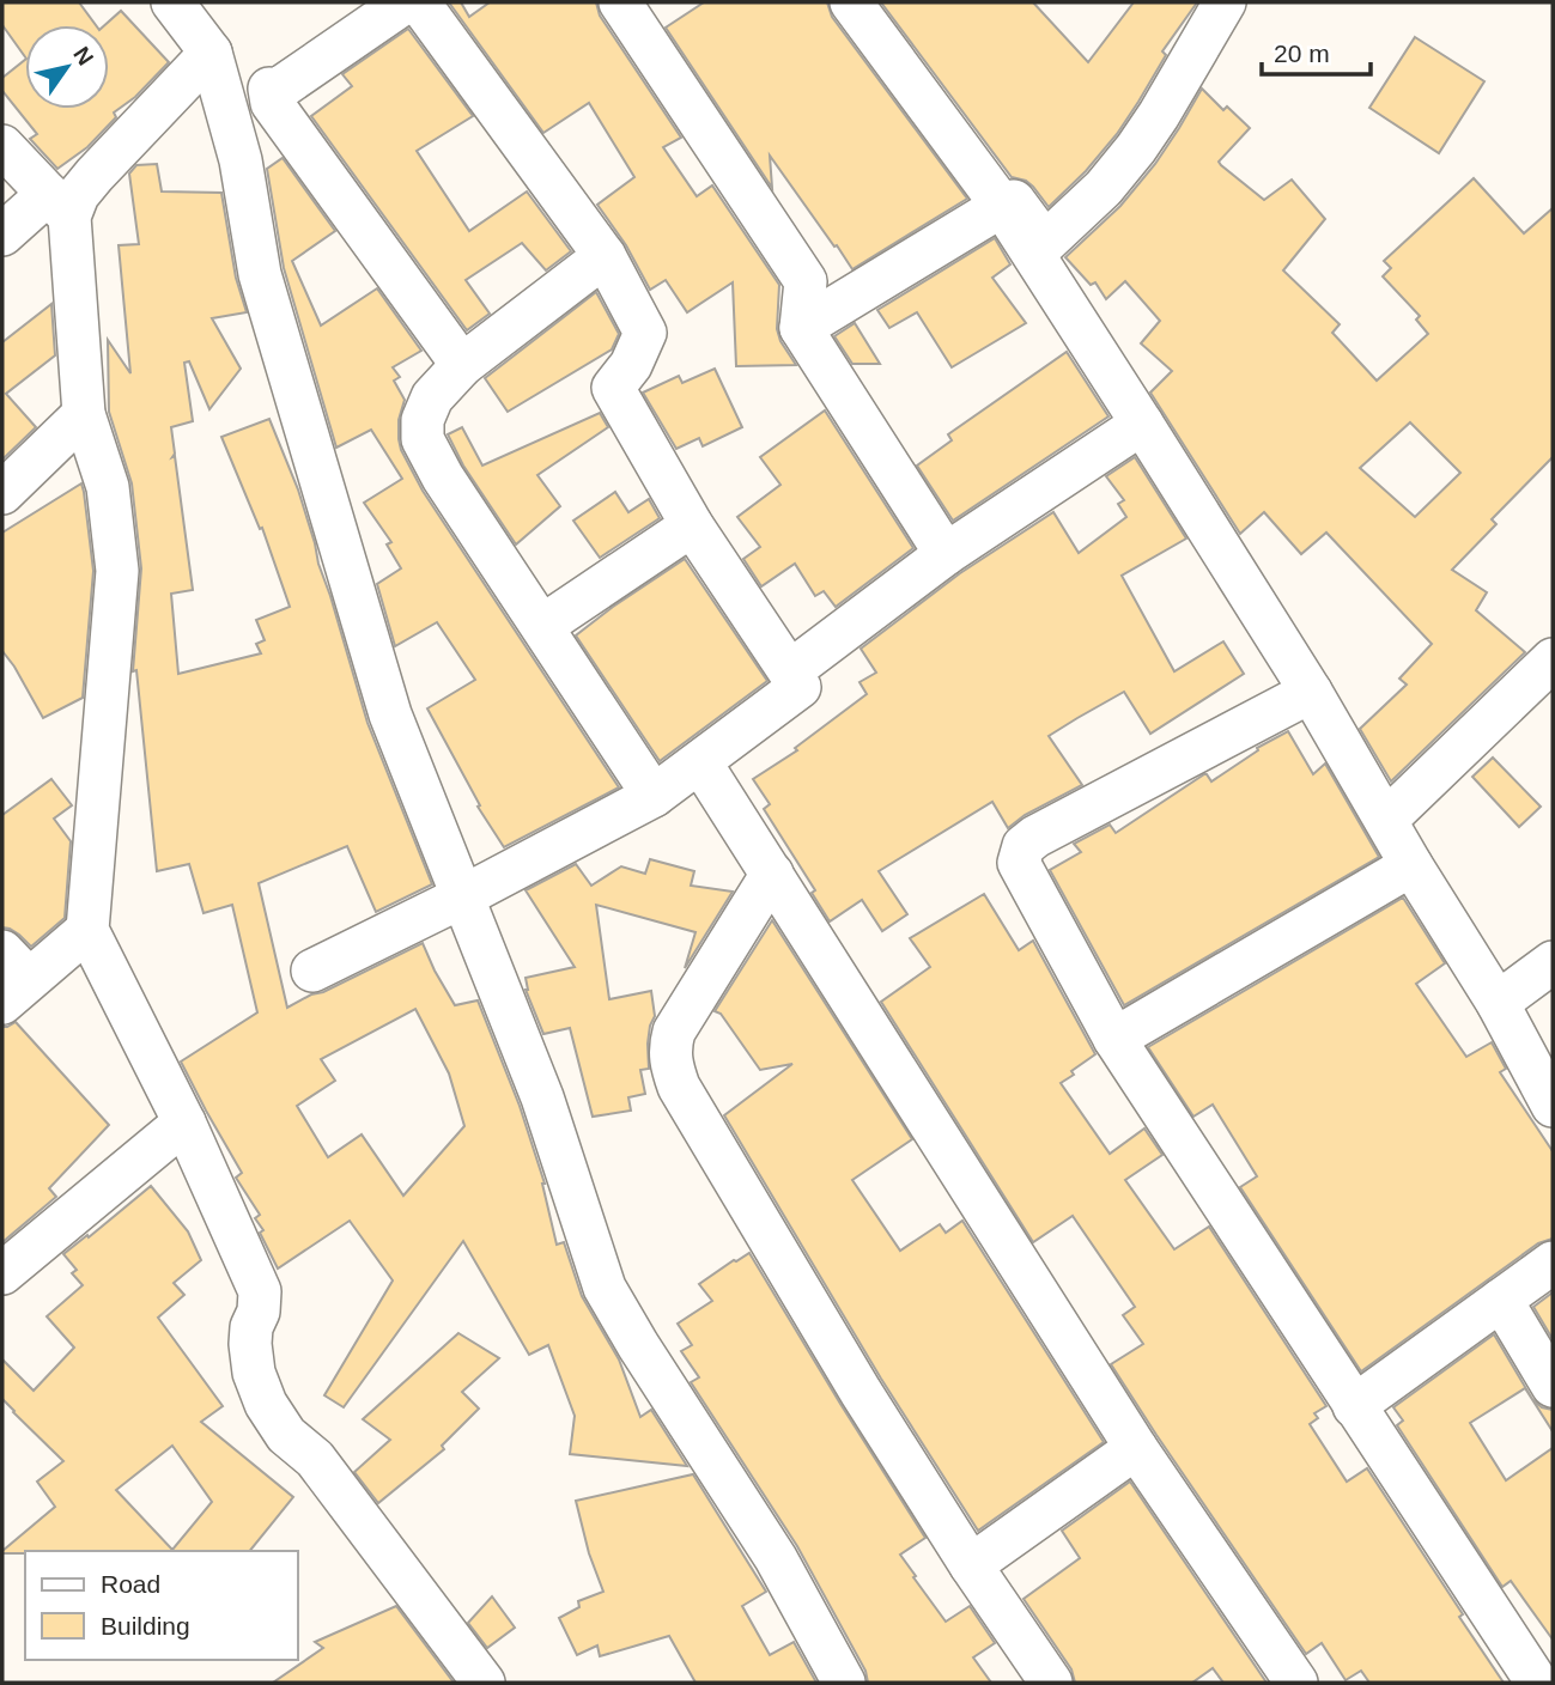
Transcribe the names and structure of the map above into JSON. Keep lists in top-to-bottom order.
{
  "legend": ["Road", "Building"],
  "scale_bar": "20 m",
  "north": "top right"
}
